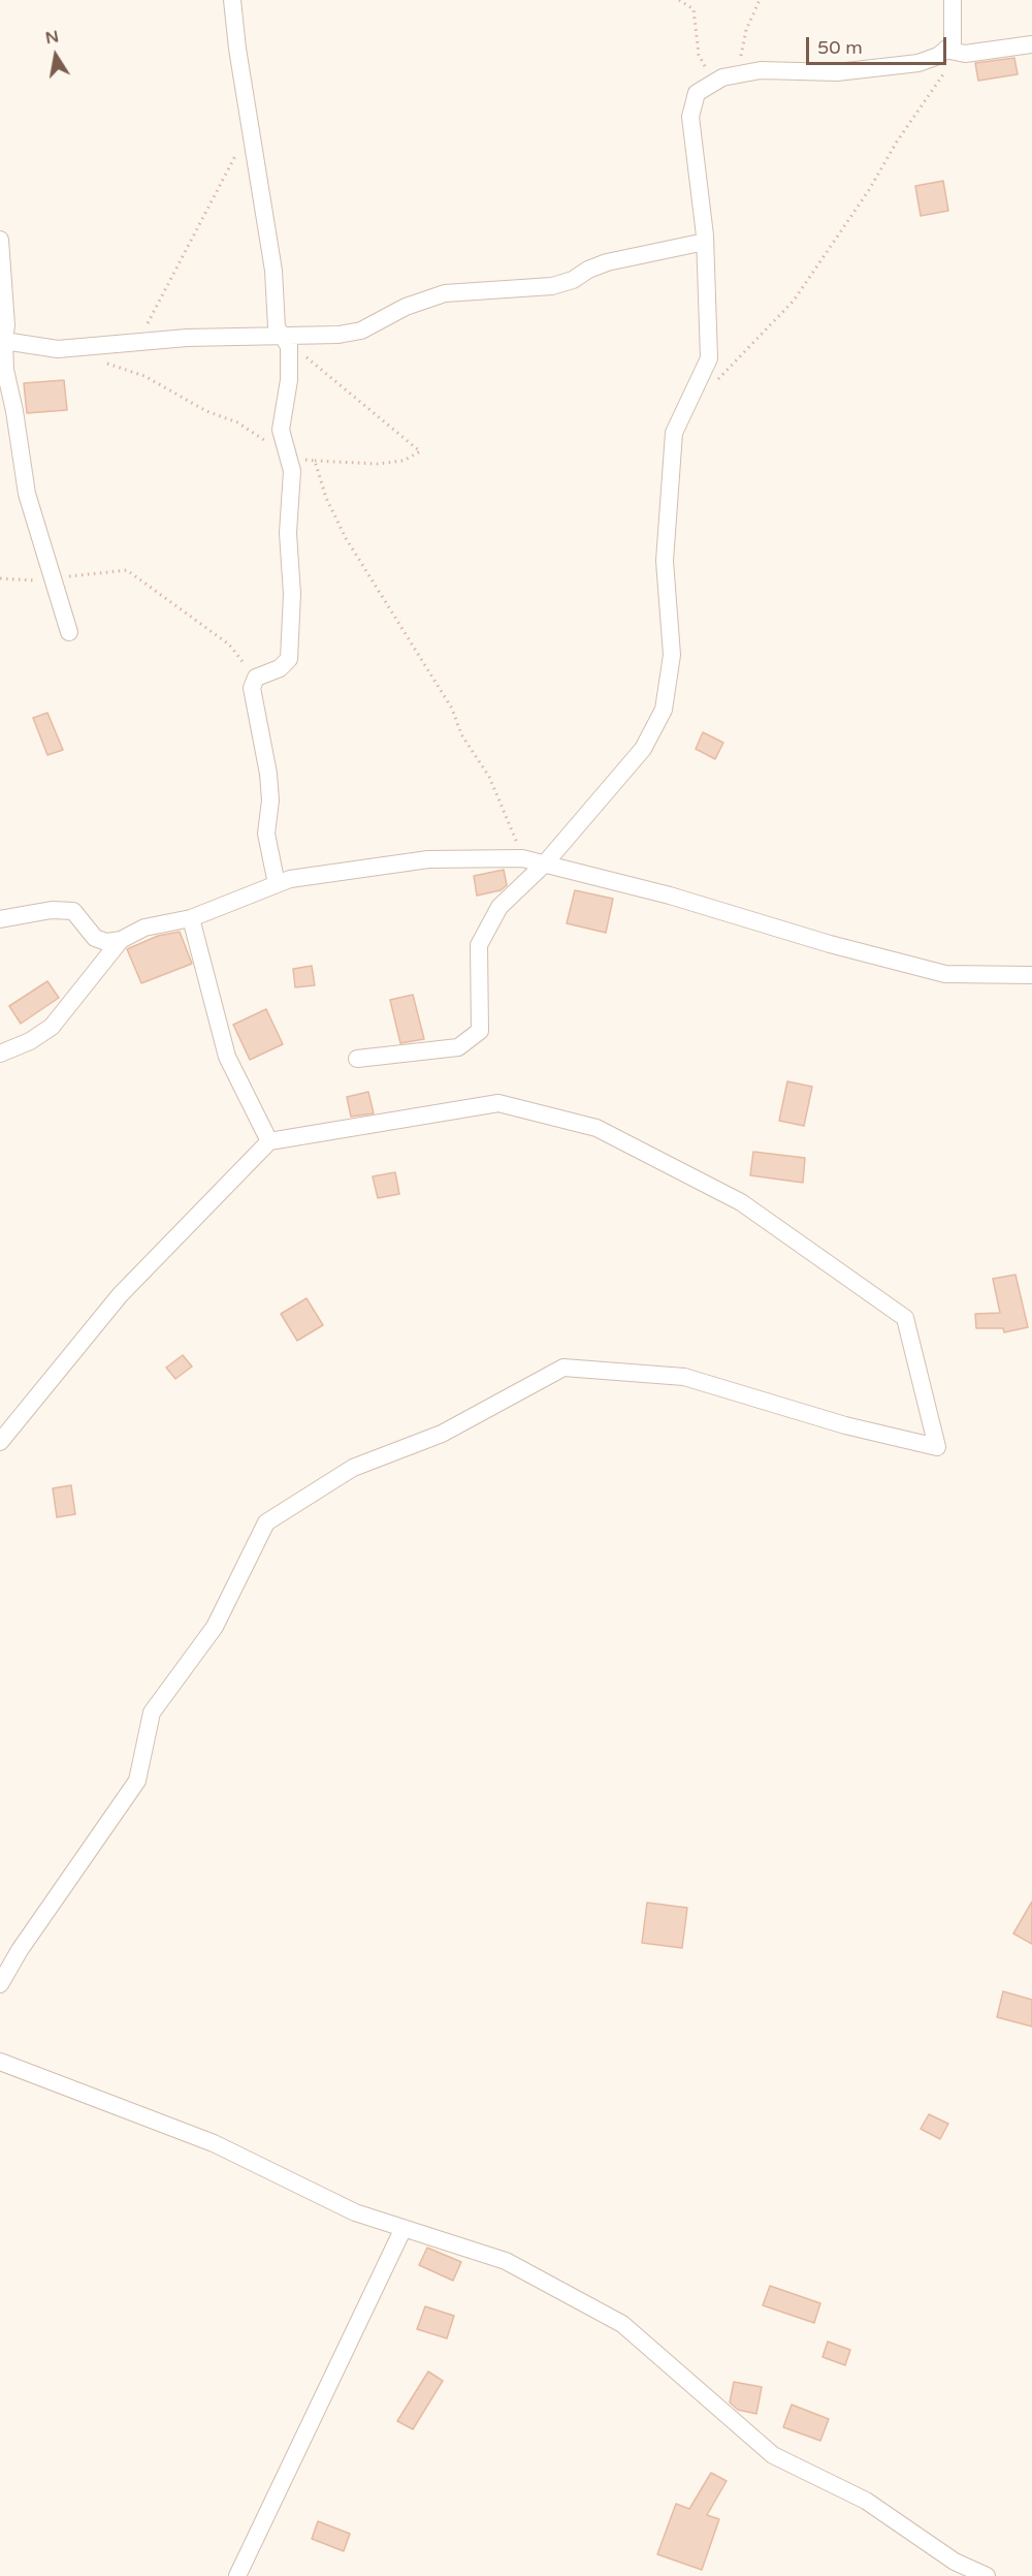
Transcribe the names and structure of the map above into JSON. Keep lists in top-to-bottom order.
{
  "scale_bar": "50 m",
  "north": "top"
}
